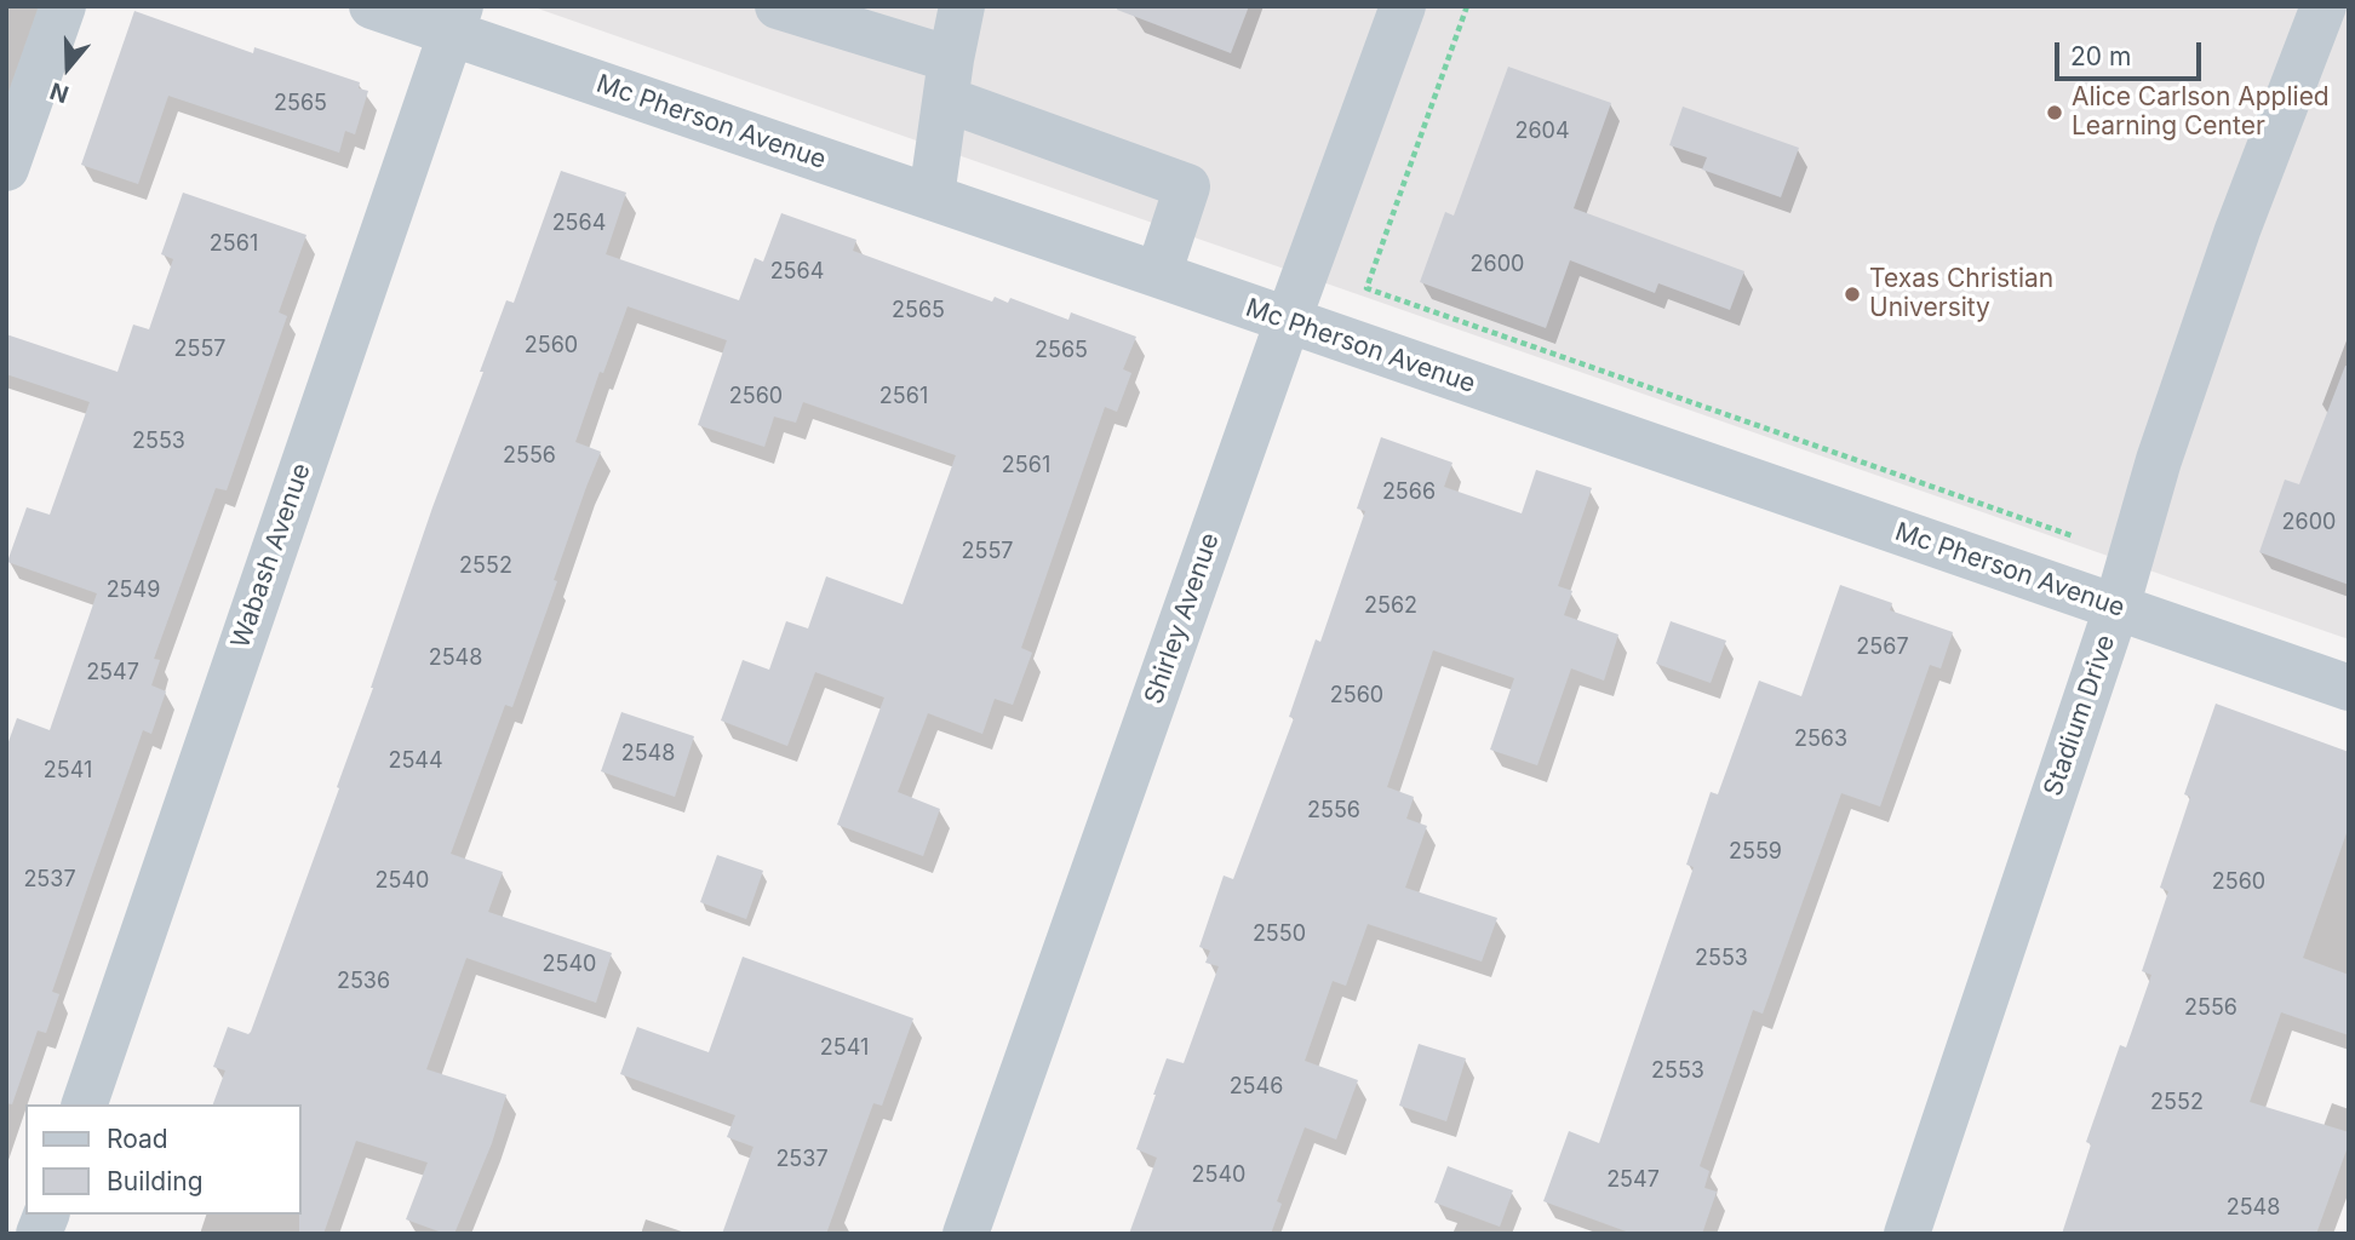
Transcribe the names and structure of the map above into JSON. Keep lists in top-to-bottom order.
{
  "streets": {
    "street": [
      "Mc Pherson Avenue",
      "Wabash Avenue",
      "Shirley Avenue",
      "Stadium Drive"
    ]
  },
  "crossings": [
    ["Mc Pherson Avenue", "Wabash Avenue"],
    ["Mc Pherson Avenue", "Shirley Avenue"],
    ["Mc Pherson Avenue", "Stadium Drive"]
  ],
  "places": ["Alice Carlson Applied Learning Center", "Texas Christian University"],
  "house_numbers": [
    "2565",
    "2604",
    "2564",
    "2561",
    "2600",
    "2564",
    "2565",
    "2560",
    "2557",
    "2565",
    "2560",
    "2561",
    "2553",
    "2556",
    "2561",
    "2566",
    "2600",
    "2557",
    "2552",
    "2549",
    "2562",
    "2567",
    "2548",
    "2547",
    "2560",
    "2563",
    "2548",
    "2544",
    "2541",
    "2556",
    "2559",
    "2537",
    "2540",
    "2560",
    "2550",
    "2553",
    "2540",
    "2536",
    "2556",
    "2541",
    "2553",
    "2546",
    "2552",
    "2537",
    "2540",
    "2547",
    "2548"
  ],
  "legend": ["Road", "Building"],
  "scale_bar": "20 m",
  "north": "bottom"
}
